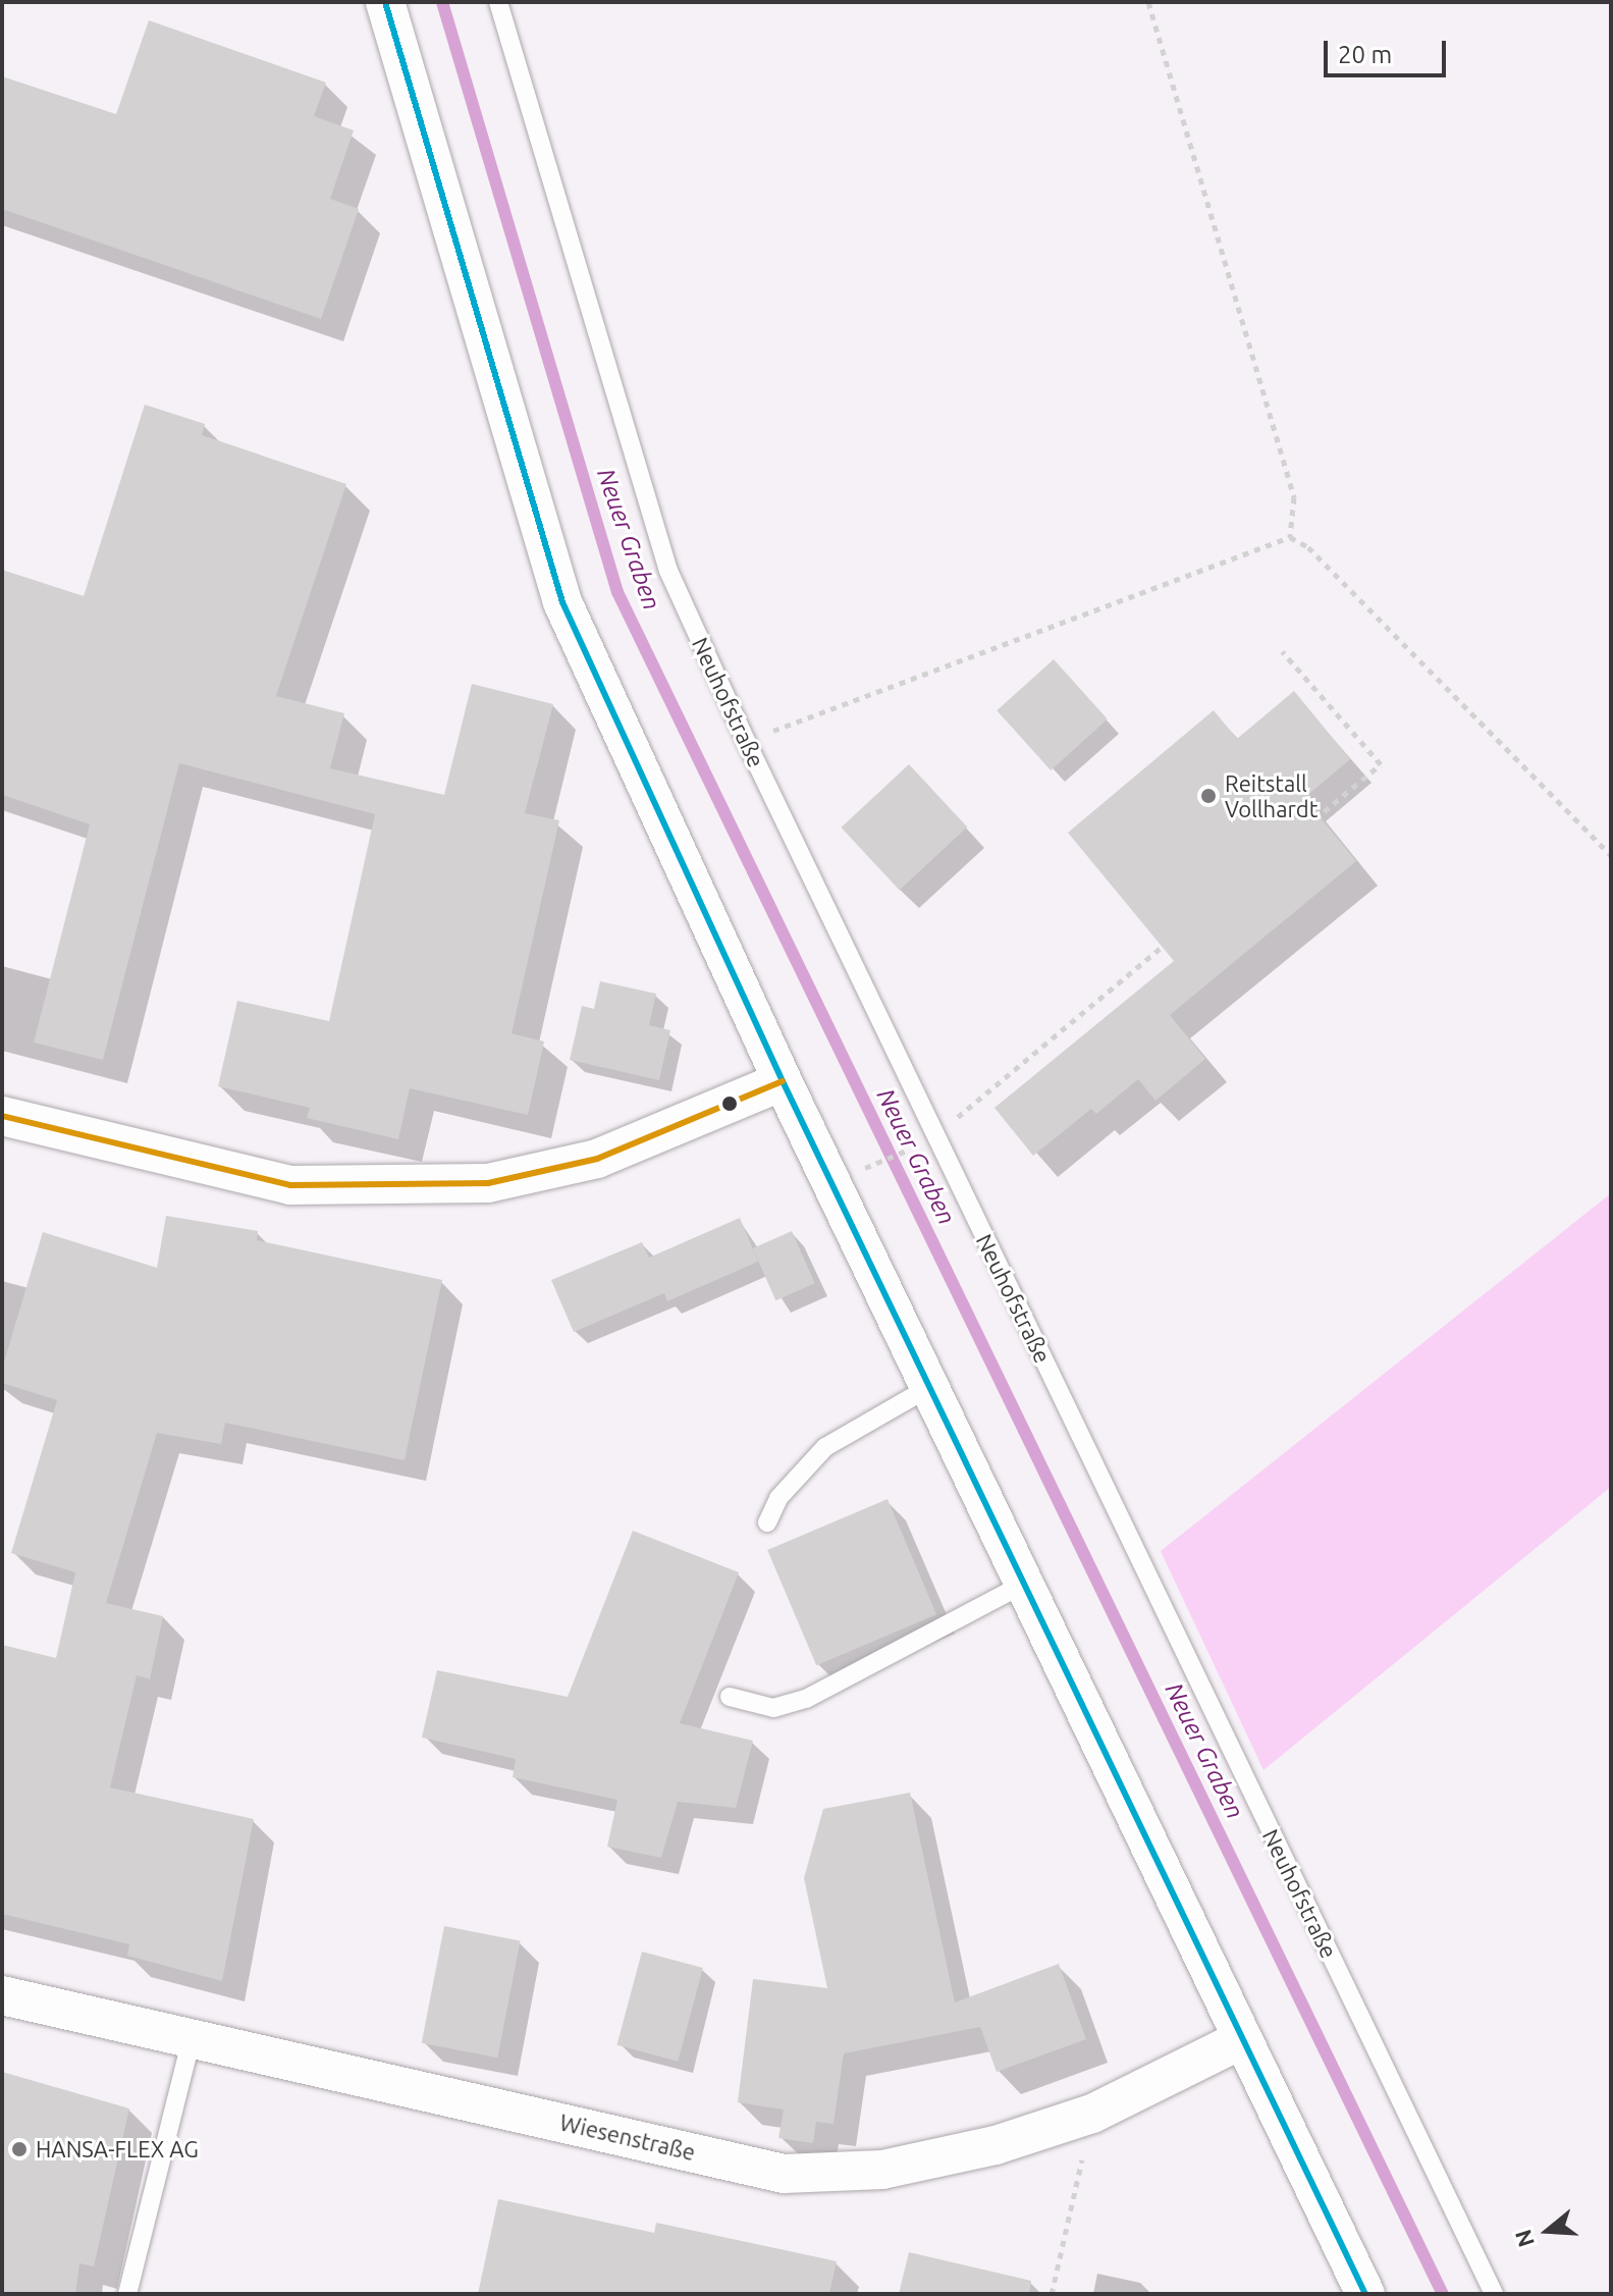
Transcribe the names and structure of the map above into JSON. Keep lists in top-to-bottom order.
{
  "streets": {
    "street": ["Wiesenstraße"],
    "lane": ["Neuhofstraße"]
  },
  "water": ["Neuer Graben"],
  "places": ["Reitstall Vollhardt", "HANSA-FLEX AG"],
  "scale_bar": "20 m",
  "north": "left"
}
